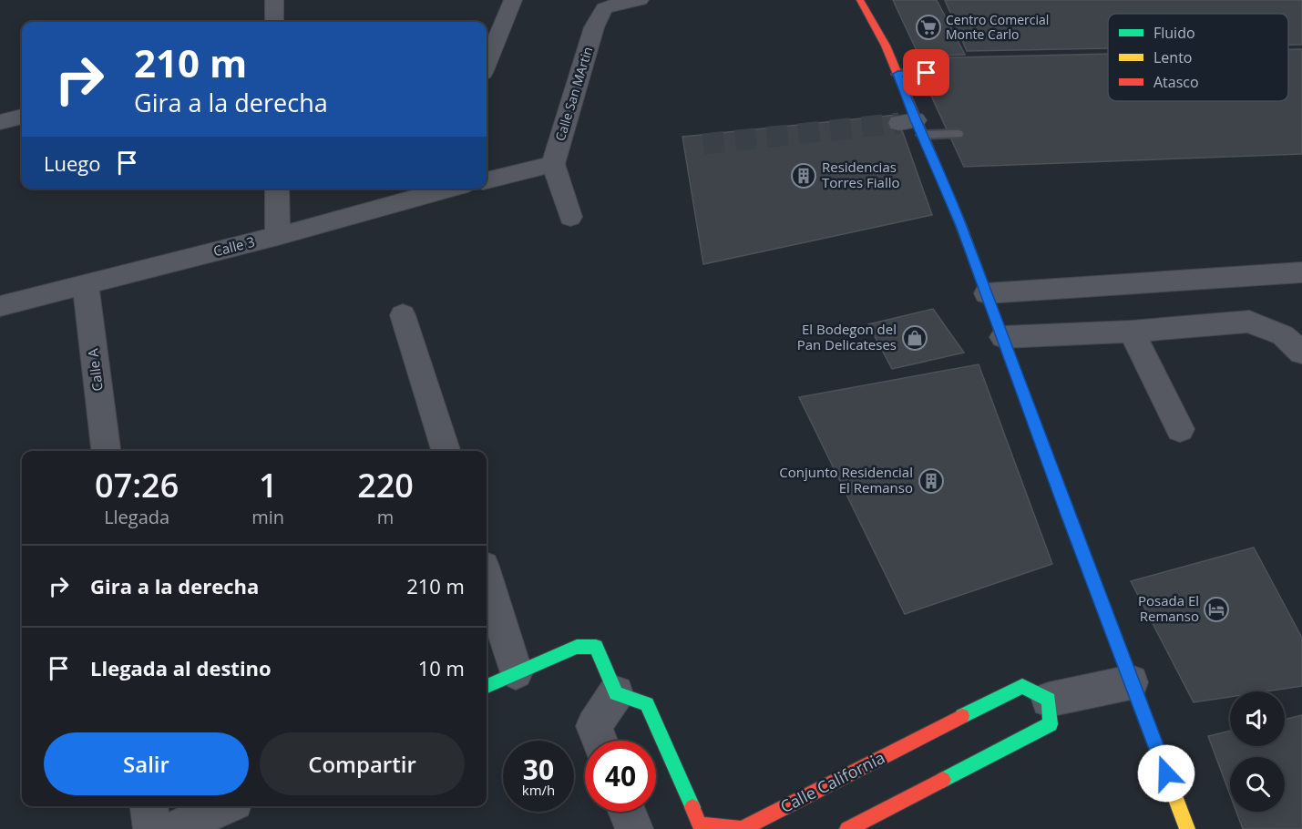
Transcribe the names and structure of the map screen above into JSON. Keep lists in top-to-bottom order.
{
  "streets": {
    "street": [
      "Calle San MArtin",
      "Calle 3",
      "Calle A",
      "Calle California"
    ]
  },
  "crossings": [
    ["Calle 3", "Calle A"]
  ],
  "places": {
    "supermarket": ["Centro Comercial Monte Carlo"],
    "building": ["Residencias Torres Fiallo", "Conjunto Residencial El Remanso"],
    "shop": ["El Bodegon del Pan Delicateses"],
    "hotel": ["Posada El Remanso"]
  },
  "legend": ["Fluido", "Lento", "Atasco"],
  "page": {
    "turn": ["210 m", "Gira a la derecha"],
    "then": "Luego",
    "eta": [
      "07:26",
      "Llegada",
      "1",
      "min",
      "220",
      "m"
    ],
    "list": [
      {
        "name": "Gira a la derecha",
        "value": "210 m"
      },
      {
        "name": "Llegada al destino",
        "value": "10 m"
      }
    ],
    "buttons": ["Salir", "Compartir"],
    "speed": "30 km/h",
    "limit": "40"
  }
}
